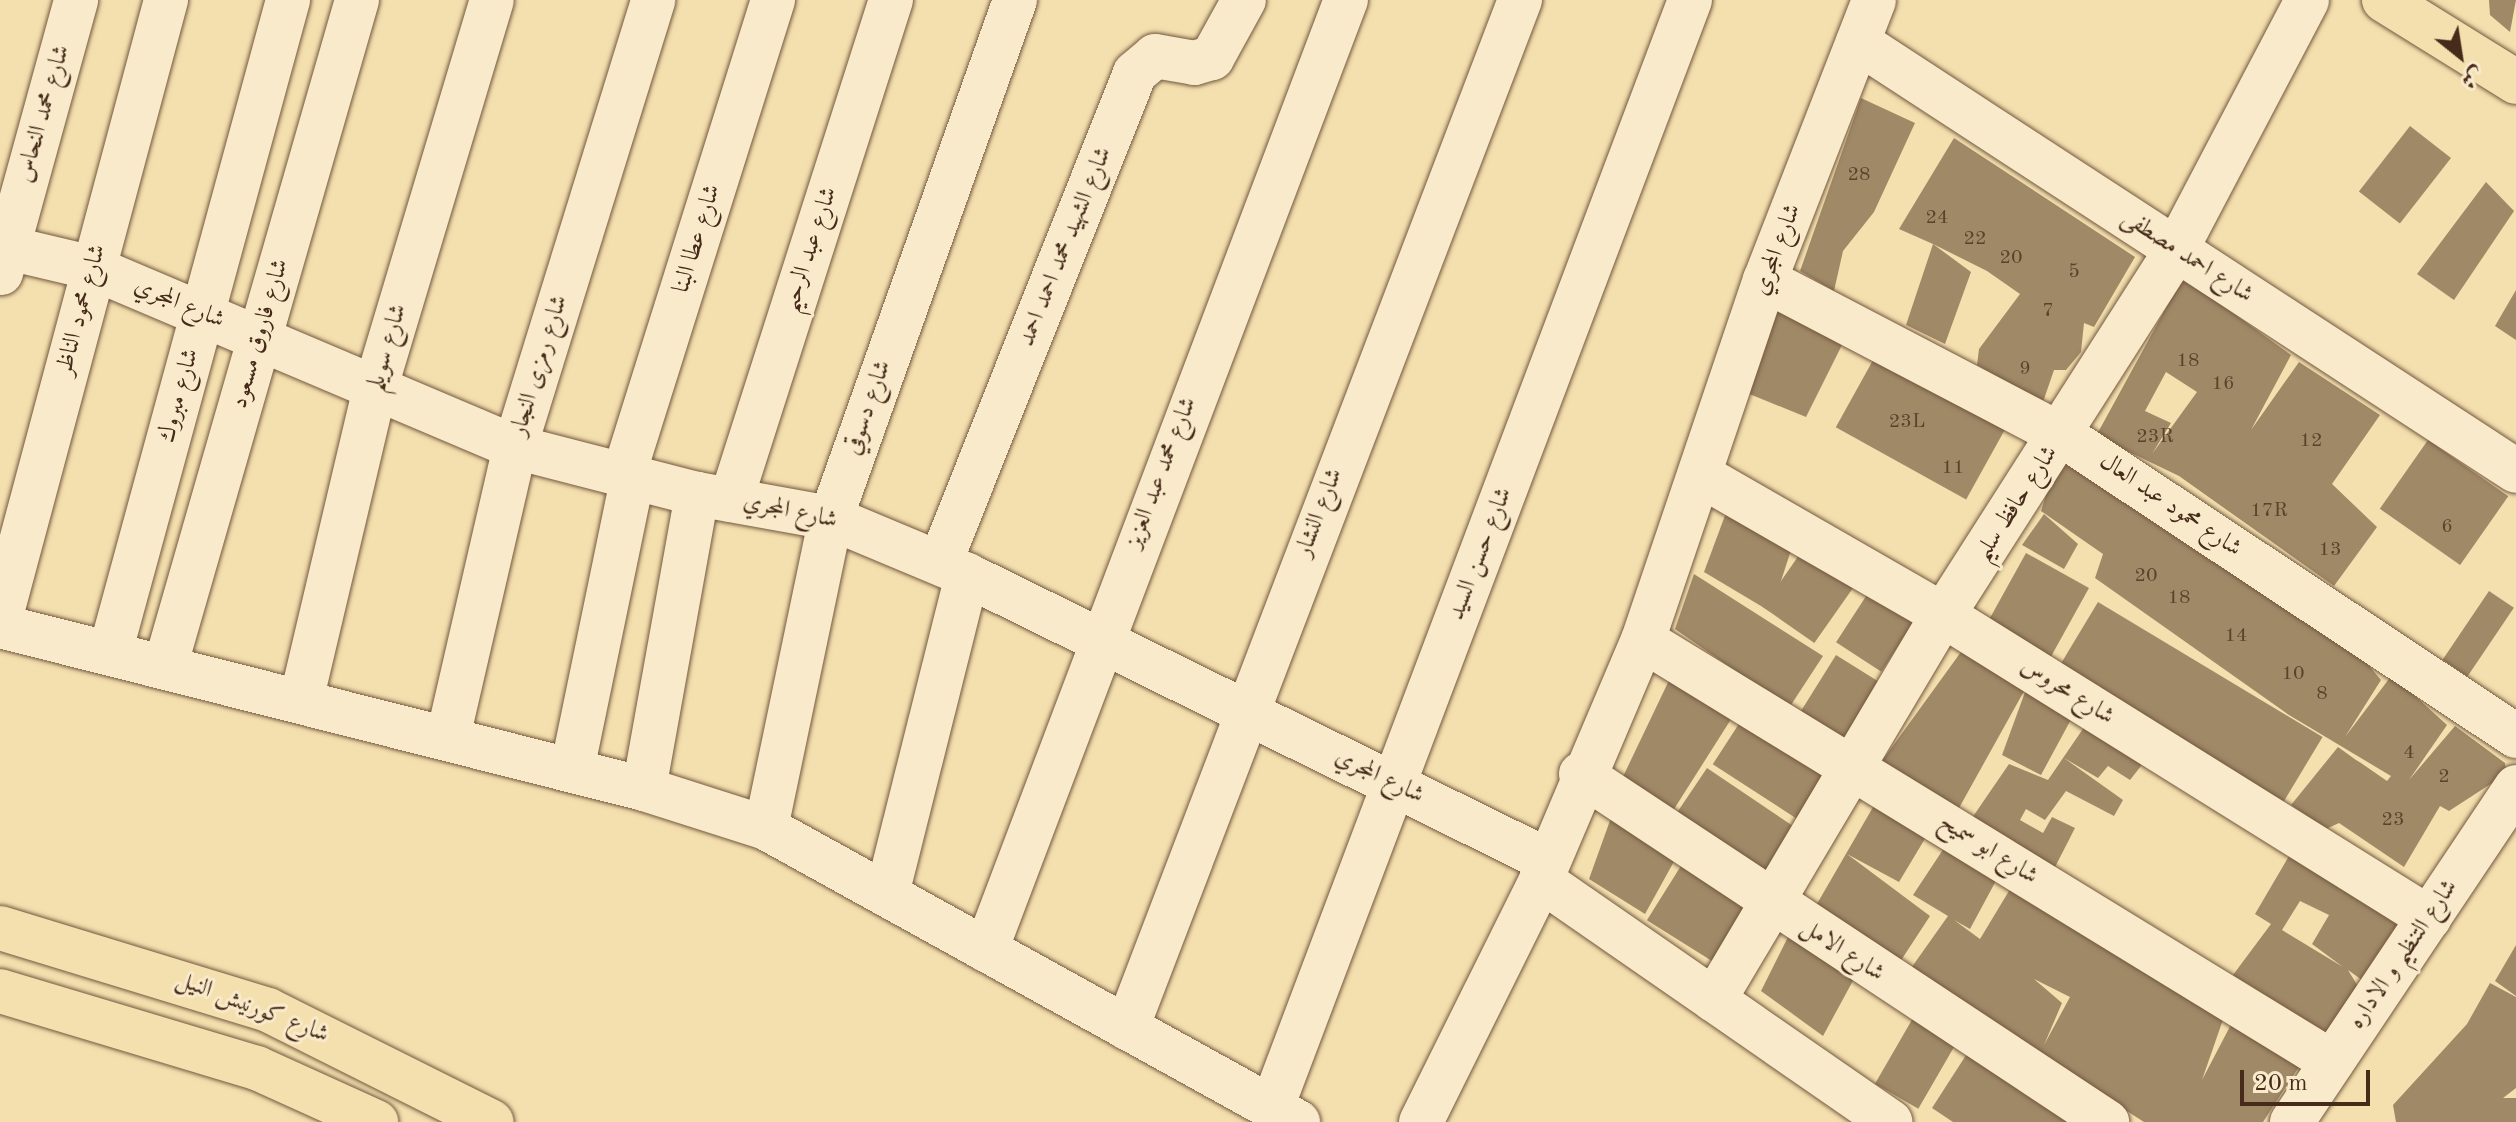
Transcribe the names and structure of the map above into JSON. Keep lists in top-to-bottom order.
{
  "streets": {
    "main road": ["شارع كورنيش النيل"],
    "street": [
      "شارع محمد النحاس",
      "شارع عطا البنا",
      "شارع الشهيد محمد احمد احمد",
      "شارع عبد الرحيم",
      "شارع المجري",
      "شارع احمد مصطفى",
      "شارع محمود الناظر",
      "شارع فاروق مسعود",
      "شارع سويلم",
      "شارع رمزى النجار",
      "شارع مبروك",
      "شارع دسوقي",
      "شارع محمد عبد العزيز",
      "شارع حافظ سليم",
      "شارع محمود عبد العال",
      "شارع النشار",
      "شارع حسن السيد",
      "شارع محروس",
      "شارع ابو سميح",
      "شارع الامل",
      "شارع التنظيم و الاداره"
    ]
  },
  "crossings": [
    ["شارع محمد النحاس", "شارع المجري"],
    ["شارع عطا البنا", "شارع المجري"],
    ["شارع الشهيد محمد احمد احمد", "شارع المجري"],
    ["شارع عبد الرحيم", "شارع المجري"],
    ["شارع المجري", "شارع احمد مصطفى"],
    ["شارع المجري", "شارع محمود الناظر"],
    ["شارع المجري", "شارع فاروق مسعود"],
    ["شارع المجري", "شارع سويلم"],
    ["شارع المجري", "شارع رمزى النجار"],
    ["شارع المجري", "شارع مبروك"],
    ["شارع المجري", "شارع دسوقي"],
    ["شارع المجري", "شارع محمد عبد العزيز"],
    ["شارع المجري", "شارع محمود عبد العال"],
    ["شارع المجري", "شارع النشار"],
    ["شارع المجري", "شارع حسن السيد"],
    ["شارع المجري", "شارع محروس"],
    ["شارع المجري", "شارع ابو سميح"],
    ["شارع المجري", "شارع الامل"],
    ["شارع احمد مصطفى", "شارع حافظ سليم"],
    ["شارع حافظ سليم", "شارع محمود عبد العال"],
    ["شارع حافظ سليم", "شارع محروس"],
    ["شارع حافظ سليم", "شارع ابو سميح"],
    ["شارع حافظ سليم", "شارع الامل"],
    ["شارع محروس", "شارع التنظيم و الاداره"],
    ["شارع ابو سميح", "شارع التنظيم و الاداره"]
  ],
  "house_numbers": [
    "28",
    "24",
    "22",
    "20",
    "5",
    "7",
    "18",
    "9",
    "16",
    "23L",
    "23R",
    "12",
    "11",
    "17R",
    "6",
    "13",
    "20",
    "18",
    "14",
    "10",
    "8",
    "4",
    "2",
    "23"
  ],
  "scale_bar": "20 m",
  "north": "bottom right"
}
